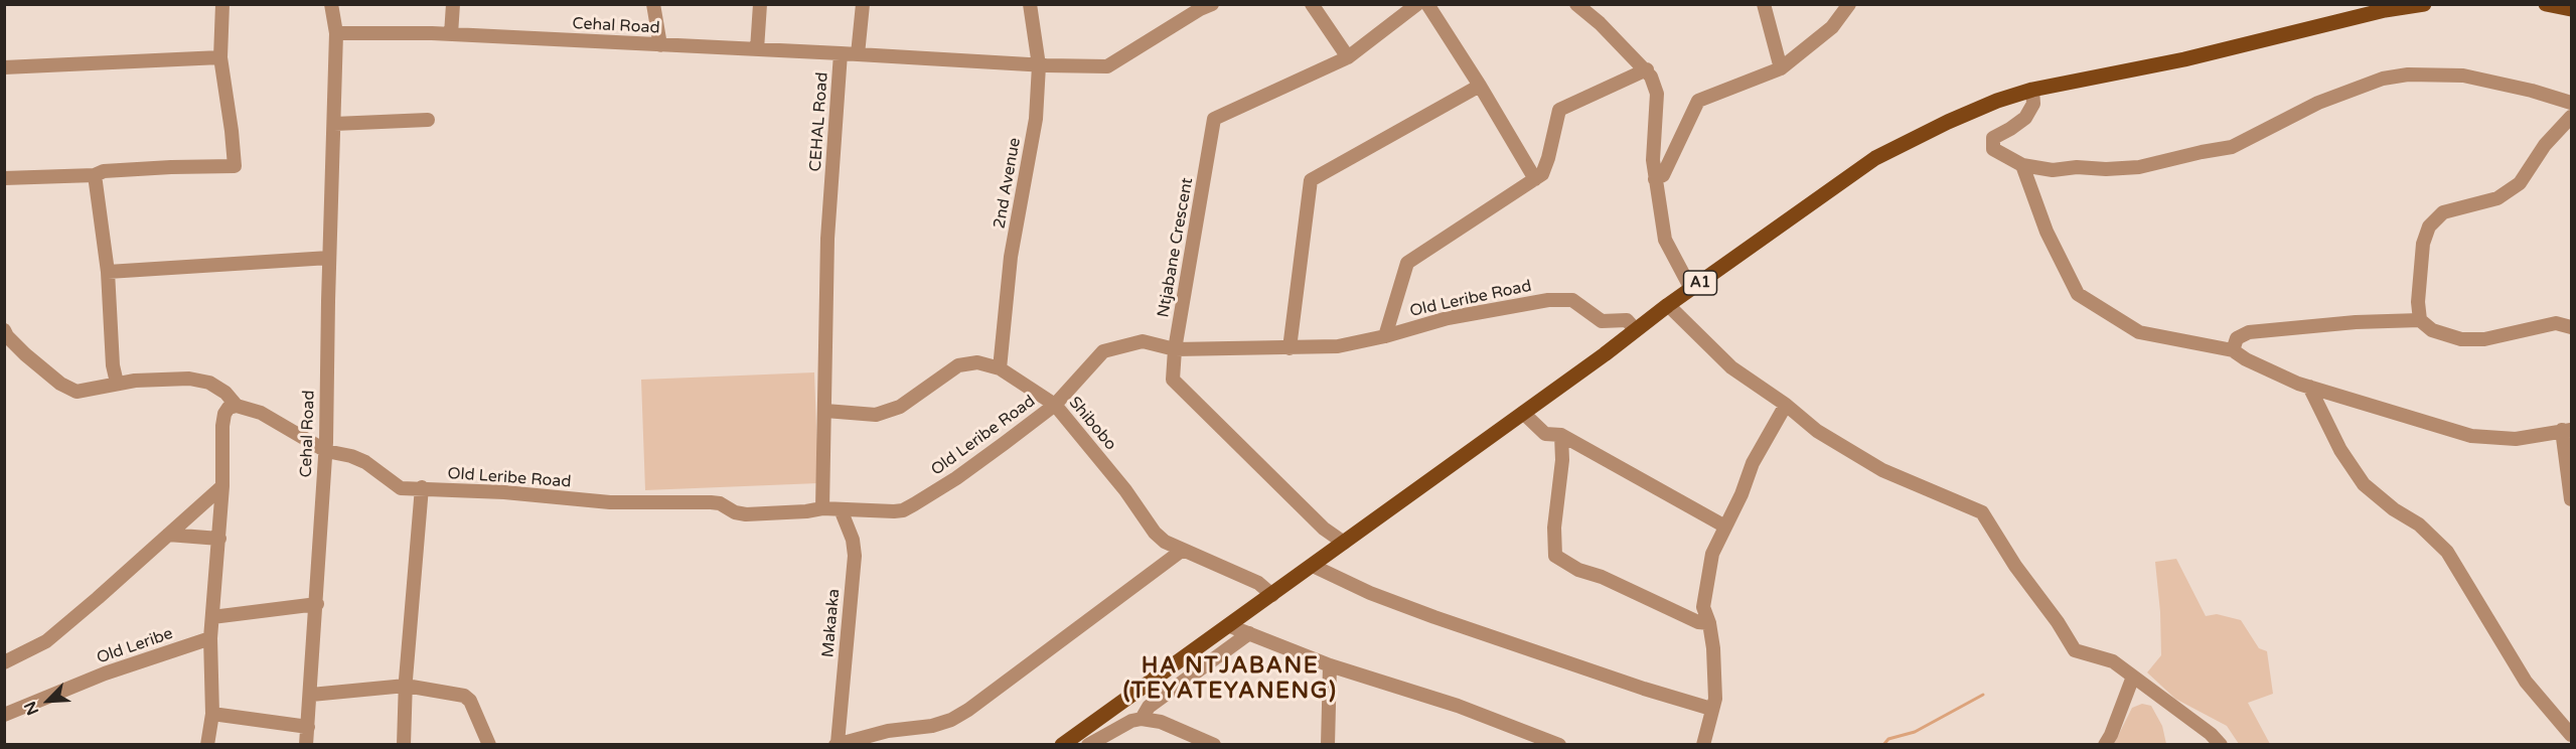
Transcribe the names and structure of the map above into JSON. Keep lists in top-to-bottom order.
{
  "streets": {
    "main road": ["A1"],
    "street": [
      "Cehal Road",
      "CEHAL Road",
      "2nd Avenue",
      "Ntjabane Crescent",
      "Old Leribe Road",
      "Shibobo",
      "Makaaka",
      "Old Leribe"
    ]
  },
  "crossings": [
    ["Cehal Road", "CEHAL Road"],
    ["Cehal Road", "Old Leribe Road"],
    ["CEHAL Road", "2nd Avenue"],
    ["CEHAL Road", "Old Leribe Road"],
    ["CEHAL Road", "Shibobo"],
    ["2nd Avenue", "Shibobo"],
    ["Ntjabane Crescent", "A1"],
    ["Ntjabane Crescent", "Old Leribe Road"],
    ["A1", "Old Leribe Road"],
    ["A1", "Shibobo"],
    ["Old Leribe Road", "Shibobo"],
    ["Old Leribe Road", "Makaaka"]
  ],
  "districts": ["HA NTJABANE (TEYATEYANENG)"],
  "north": "bottom left"
}
